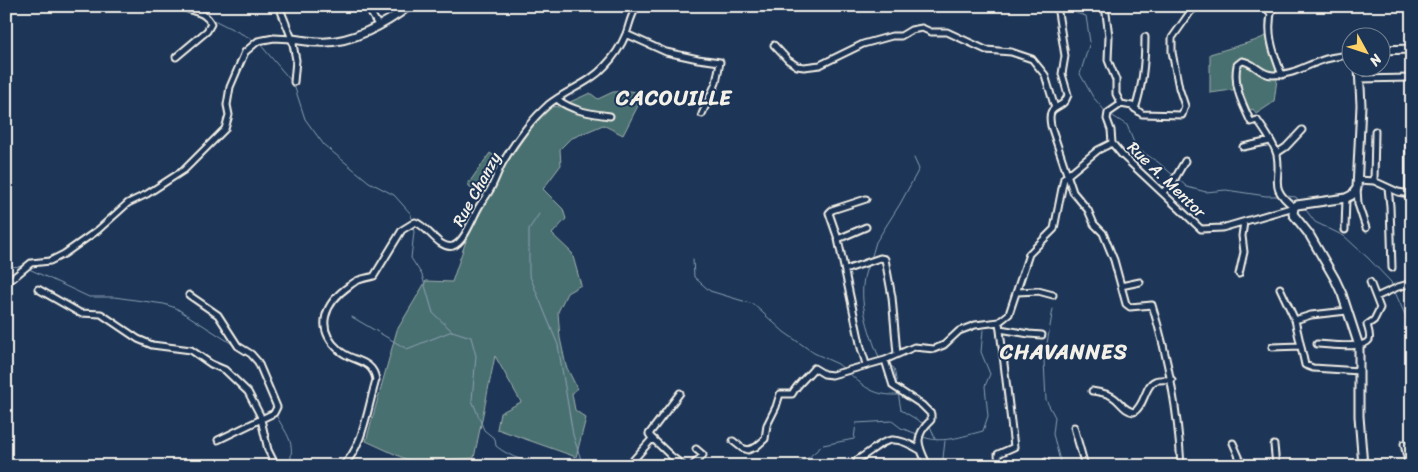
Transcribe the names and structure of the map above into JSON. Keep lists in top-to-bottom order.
{
  "streets": {
    "street": ["Rue A. Mentor", "Rue Chanzy"]
  },
  "districts": ["CACOUILLE", "CHAVANNES"],
  "north": "bottom right"
}
